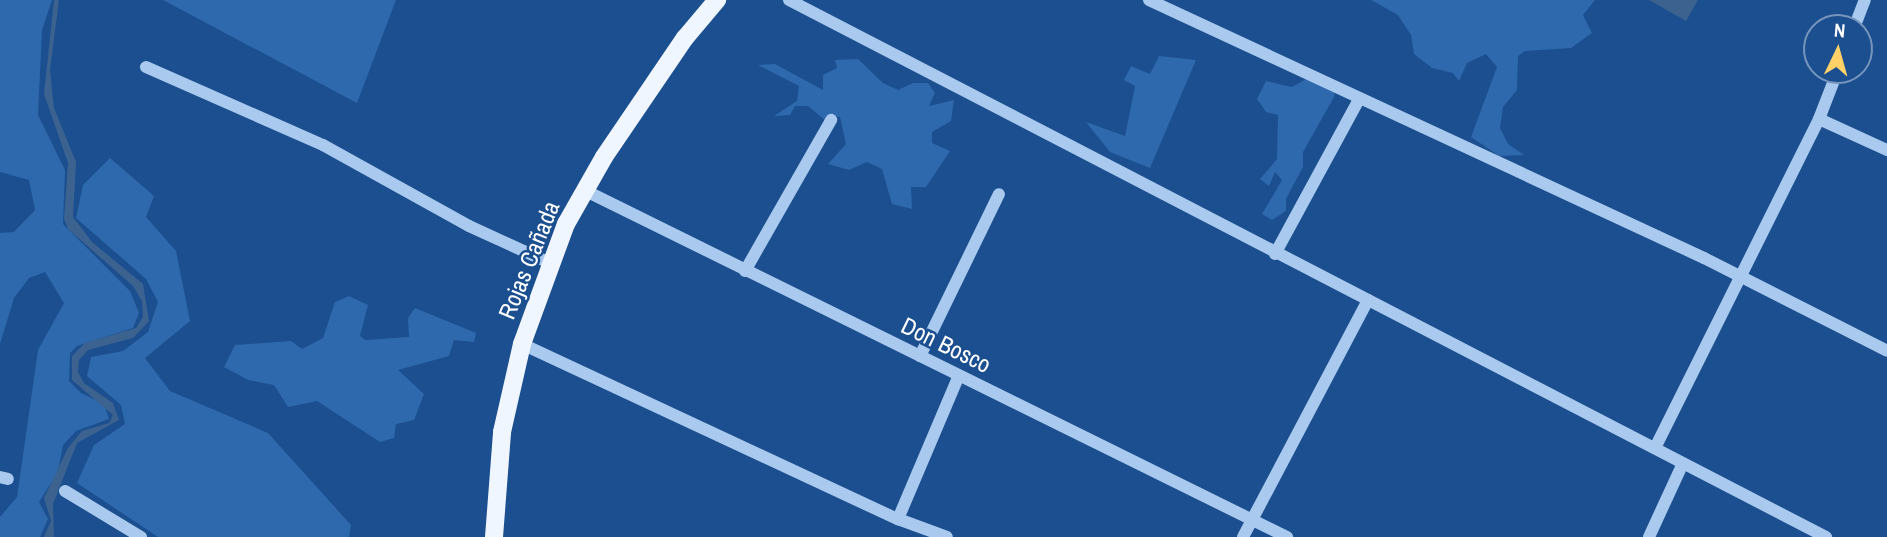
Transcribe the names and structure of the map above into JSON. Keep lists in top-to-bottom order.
{
  "streets": {
    "main road": ["Rojas Cañada"],
    "street": ["Don Bosco"]
  },
  "crossings": [
    ["Rojas Cañada", "Don Bosco"]
  ],
  "north": "top"
}
